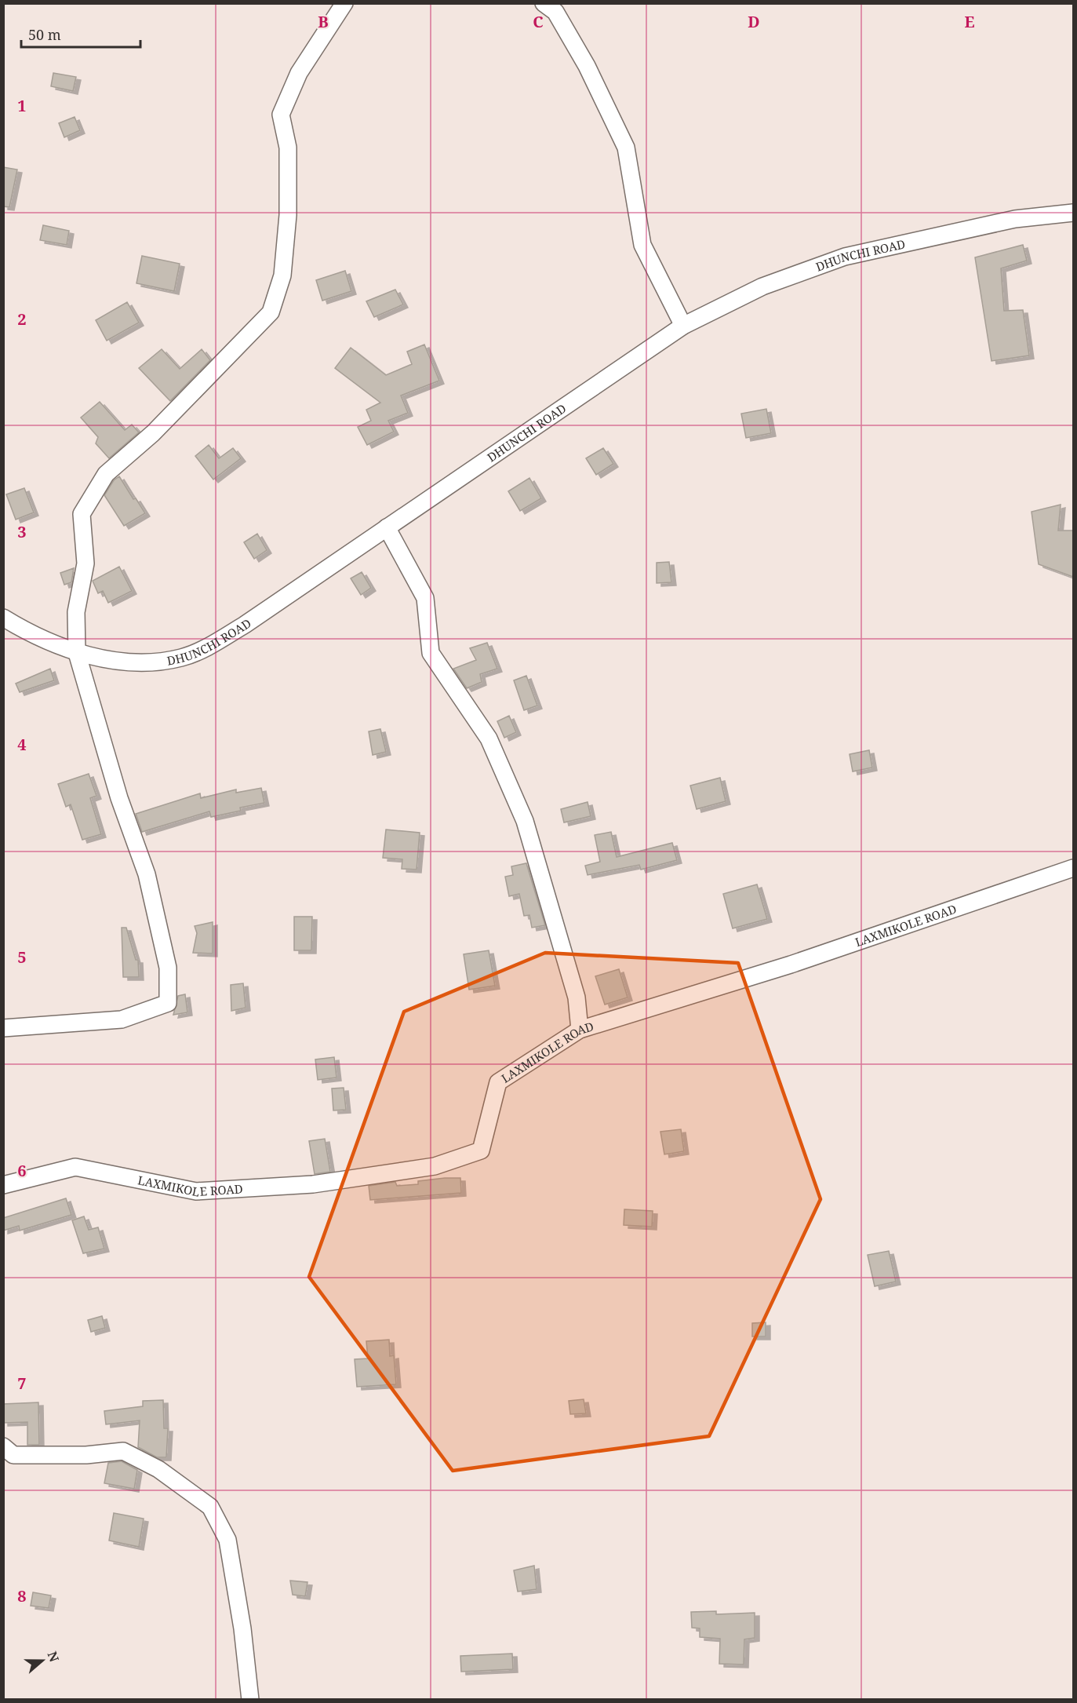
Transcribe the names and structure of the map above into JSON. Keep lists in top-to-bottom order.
{
  "streets": {
    "street": ["DHUNCHI ROAD", "LAXMIKOLE ROAD"]
  },
  "scale_bar": "50 m",
  "north": "right",
  "grid": {
    "columns": [
      "B",
      "C",
      "D",
      "E"
    ],
    "rows": [
      "1",
      "2",
      "3",
      "4",
      "5",
      "6",
      "7",
      "8"
    ]
  }
}
